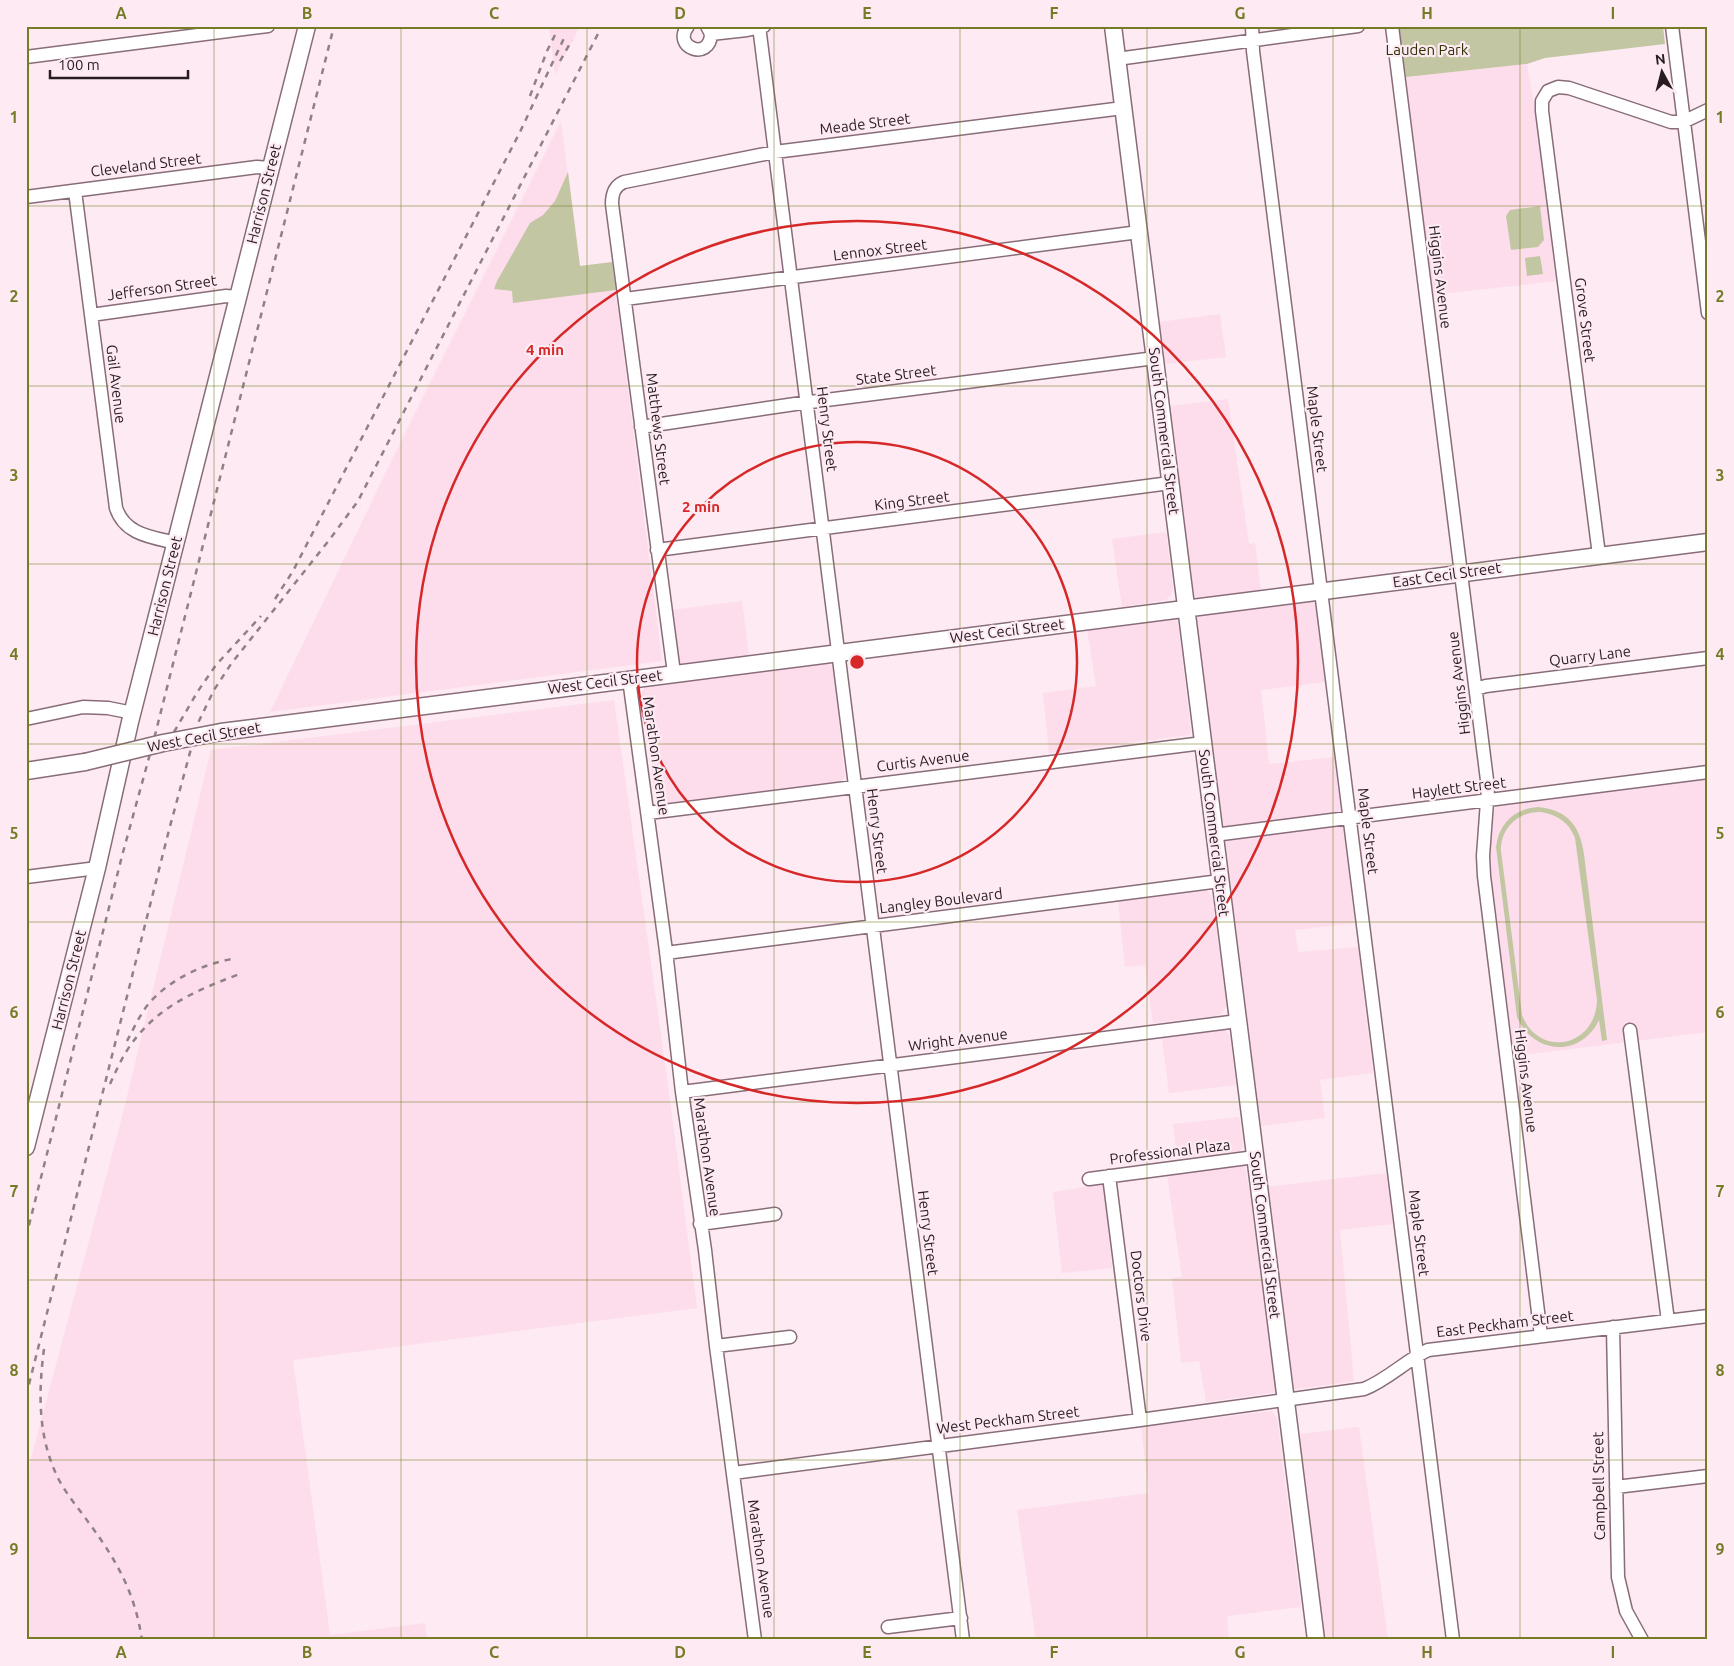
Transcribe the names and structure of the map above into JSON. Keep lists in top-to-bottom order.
{
  "streets": {
    "main road": [
      "Harrison Street",
      "South Commercial Street",
      "East Cecil Street",
      "West Cecil Street"
    ],
    "street": [
      "Meade Street",
      "Cleveland Street",
      "Lennox Street",
      "Higgins Avenue",
      "Jefferson Street",
      "Grove Street",
      "State Street",
      "Gail Avenue",
      "Matthews Street",
      "Henry Street",
      "Maple Street",
      "King Street",
      "Quarry Lane",
      "Marathon Avenue",
      "Curtis Avenue",
      "Haylett Street",
      "Langley Boulevard",
      "Wright Avenue",
      "Professional Plaza",
      "Doctors Drive",
      "East Peckham Street",
      "West Peckham Street",
      "Campbell Street"
    ]
  },
  "crossings": [
    ["Meade Street", "Matthews Street"],
    ["Meade Street", "Henry Street"],
    ["Meade Street", "South Commercial Street"],
    ["Cleveland Street", "Harrison Street"],
    ["Cleveland Street", "Gail Avenue"],
    ["Harrison Street", "Jefferson Street"],
    ["Harrison Street", "Gail Avenue"],
    ["Lennox Street", "Matthews Street"],
    ["Lennox Street", "Henry Street"],
    ["Lennox Street", "South Commercial Street"],
    ["Higgins Avenue", "East Cecil Street"],
    ["Higgins Avenue", "Quarry Lane"],
    ["Higgins Avenue", "Haylett Street"],
    ["Higgins Avenue", "East Peckham Street"],
    ["Jefferson Street", "Gail Avenue"],
    ["Grove Street", "East Cecil Street"],
    ["State Street", "Matthews Street"],
    ["State Street", "Henry Street"],
    ["State Street", "South Commercial Street"],
    ["Matthews Street", "King Street"],
    ["Matthews Street", "West Cecil Street"],
    ["Henry Street", "King Street"],
    ["Henry Street", "West Cecil Street"],
    ["Henry Street", "Curtis Avenue"],
    ["Henry Street", "Langley Boulevard"],
    ["Henry Street", "Wright Avenue"],
    ["Henry Street", "West Peckham Street"],
    ["Maple Street", "East Cecil Street"],
    ["Maple Street", "Haylett Street"],
    ["Maple Street", "East Peckham Street"],
    ["South Commercial Street", "King Street"],
    ["South Commercial Street", "East Cecil Street"],
    ["South Commercial Street", "West Cecil Street"],
    ["South Commercial Street", "Curtis Avenue"],
    ["South Commercial Street", "Haylett Street"],
    ["South Commercial Street", "Langley Boulevard"],
    ["South Commercial Street", "Wright Avenue"],
    ["South Commercial Street", "Professional Plaza"],
    ["South Commercial Street", "East Peckham Street"],
    ["South Commercial Street", "West Peckham Street"],
    ["East Cecil Street", "West Cecil Street"],
    ["West Cecil Street", "Marathon Avenue"],
    ["Marathon Avenue", "Curtis Avenue"],
    ["Marathon Avenue", "Langley Boulevard"],
    ["Marathon Avenue", "Wright Avenue"],
    ["Marathon Avenue", "West Peckham Street"],
    ["Professional Plaza", "Doctors Drive"],
    ["Doctors Drive", "West Peckham Street"],
    ["East Peckham Street", "West Peckham Street"],
    ["East Peckham Street", "Campbell Street"]
  ],
  "parks": ["Lauden Park"],
  "scale_bar": "100 m",
  "north": "top",
  "grid": {
    "columns": [
      "A",
      "B",
      "C",
      "D",
      "E",
      "F",
      "G",
      "H",
      "I"
    ],
    "rows": [
      "1",
      "2",
      "3",
      "4",
      "5",
      "6",
      "7",
      "8",
      "9"
    ]
  },
  "rings": ["4 min", "2 min"]
}
